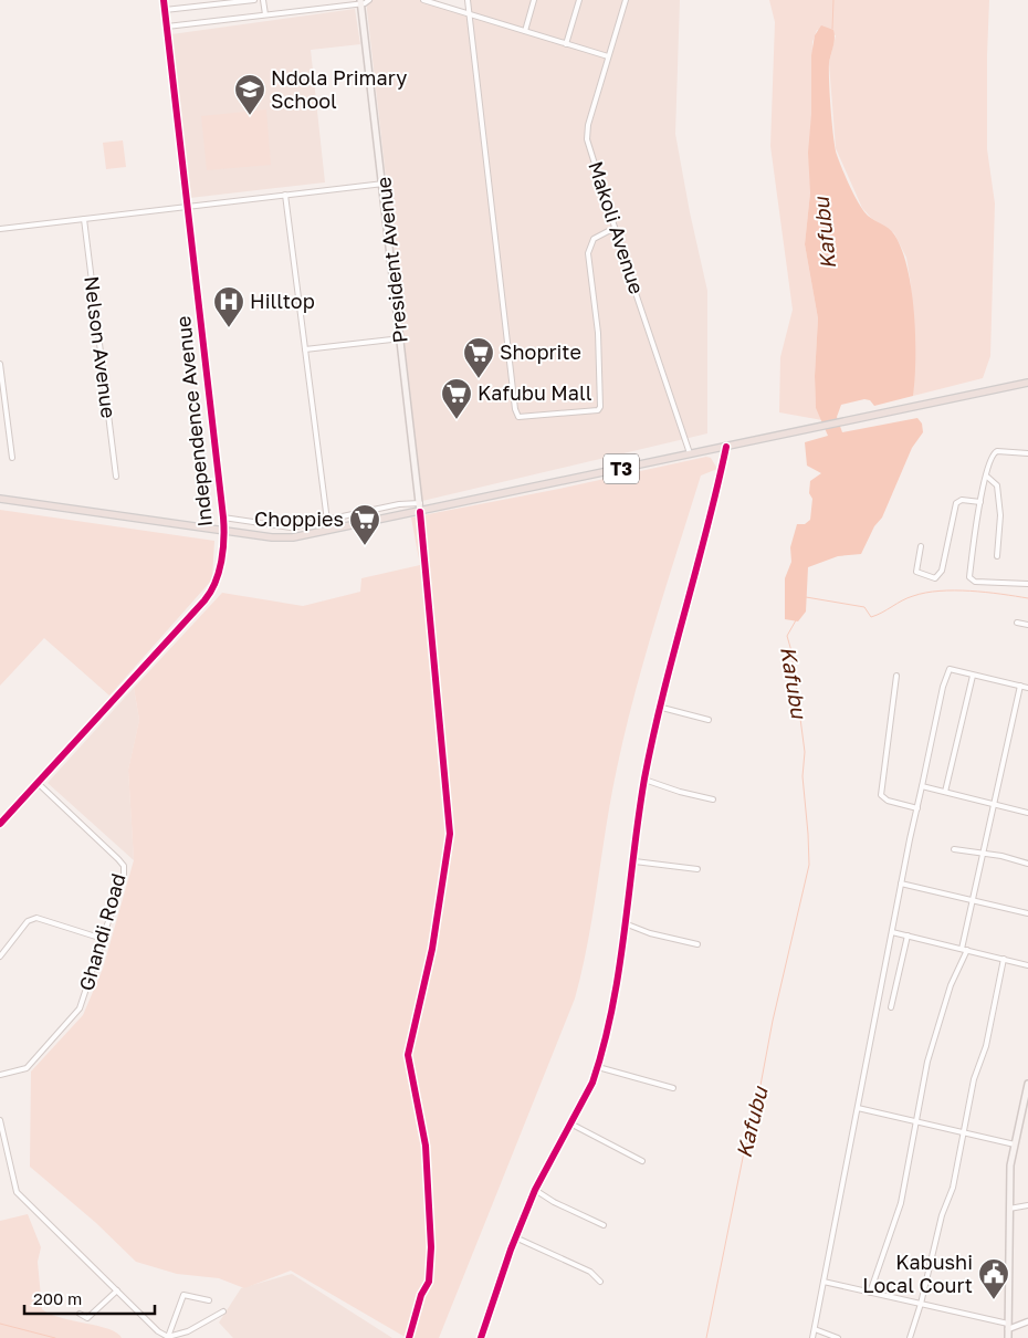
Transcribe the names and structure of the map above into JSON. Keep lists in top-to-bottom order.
{
  "streets": {
    "highway": ["T3"],
    "main road": ["President Avenue"],
    "street": [
      "Makoli Avenue",
      "Nelson Avenue",
      "Independence Avenue",
      "Ghandi Road"
    ]
  },
  "crossings": [
    ["Makoli Avenue", "T3"],
    ["President Avenue", "T3"],
    ["Independence Avenue", "T3"],
    ["Independence Avenue", "Ghandi Road"]
  ],
  "water": ["Kafubu"],
  "places": {
    "school or university": ["Ndola Primary School"],
    "hospital": ["Hilltop"],
    "supermarket": ["Shoprite", "Kafubu Mall", "Choppies"],
    "public building": ["Kabushi Local Court"]
  },
  "scale_bar": "200 m"
}
